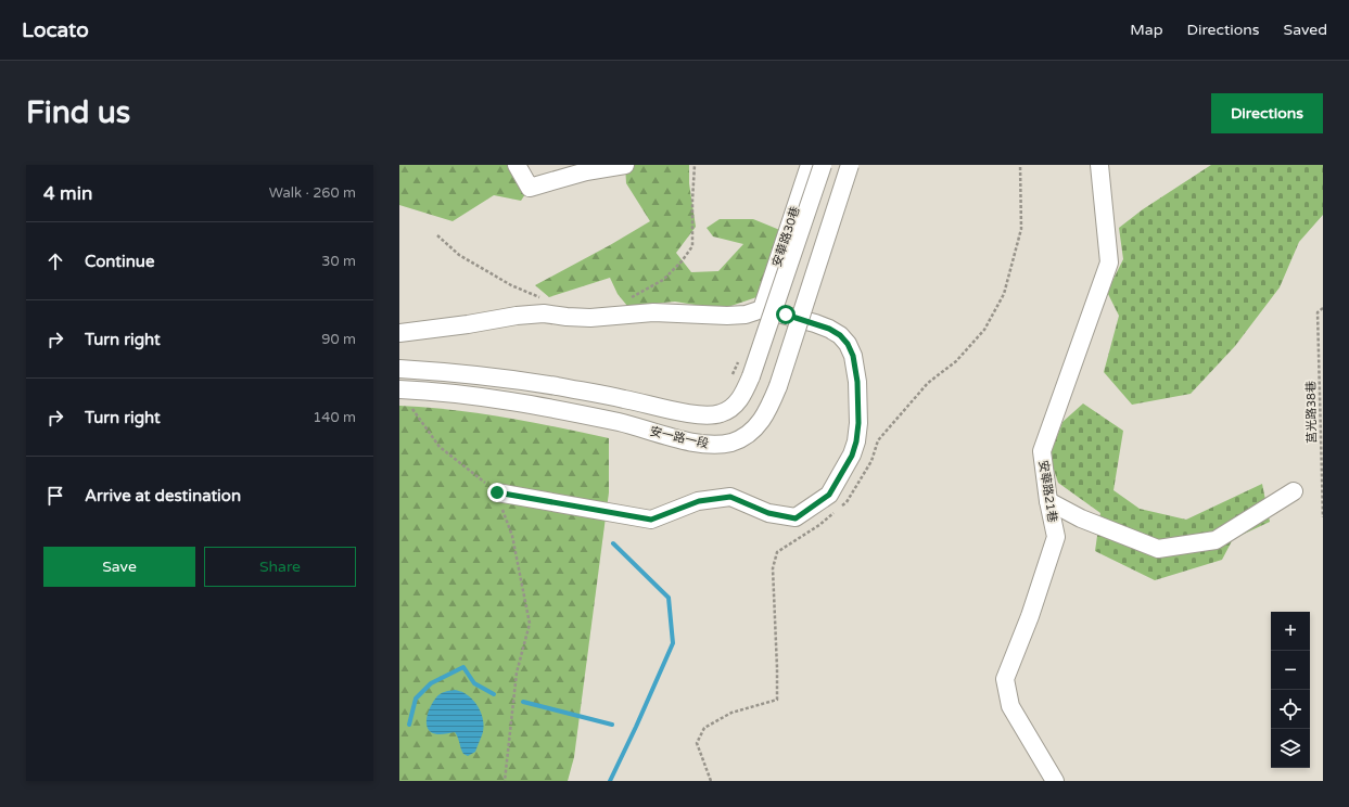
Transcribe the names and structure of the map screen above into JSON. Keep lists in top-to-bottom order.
{
  "streets": {
    "street": ["安華路30巷", "安一路一段", "安華路21巷"],
    "path": ["莒光路38巷"]
  },
  "page": {
    "header": "Locato",
    "nav": ["Map", "Directions", "Saved"],
    "buttons": [
      "Directions",
      ["Save", "Share"]
    ],
    "title": "Find us",
    "heading": ["4 min", "Walk · 260 m"],
    "list": [
      ["Continue", "30 m"],
      ["Turn right", "90 m"],
      ["Turn right", "140 m"],
      "Arrive at destination"
    ],
    "map_buttons": ["+", "−"]
  }
}
